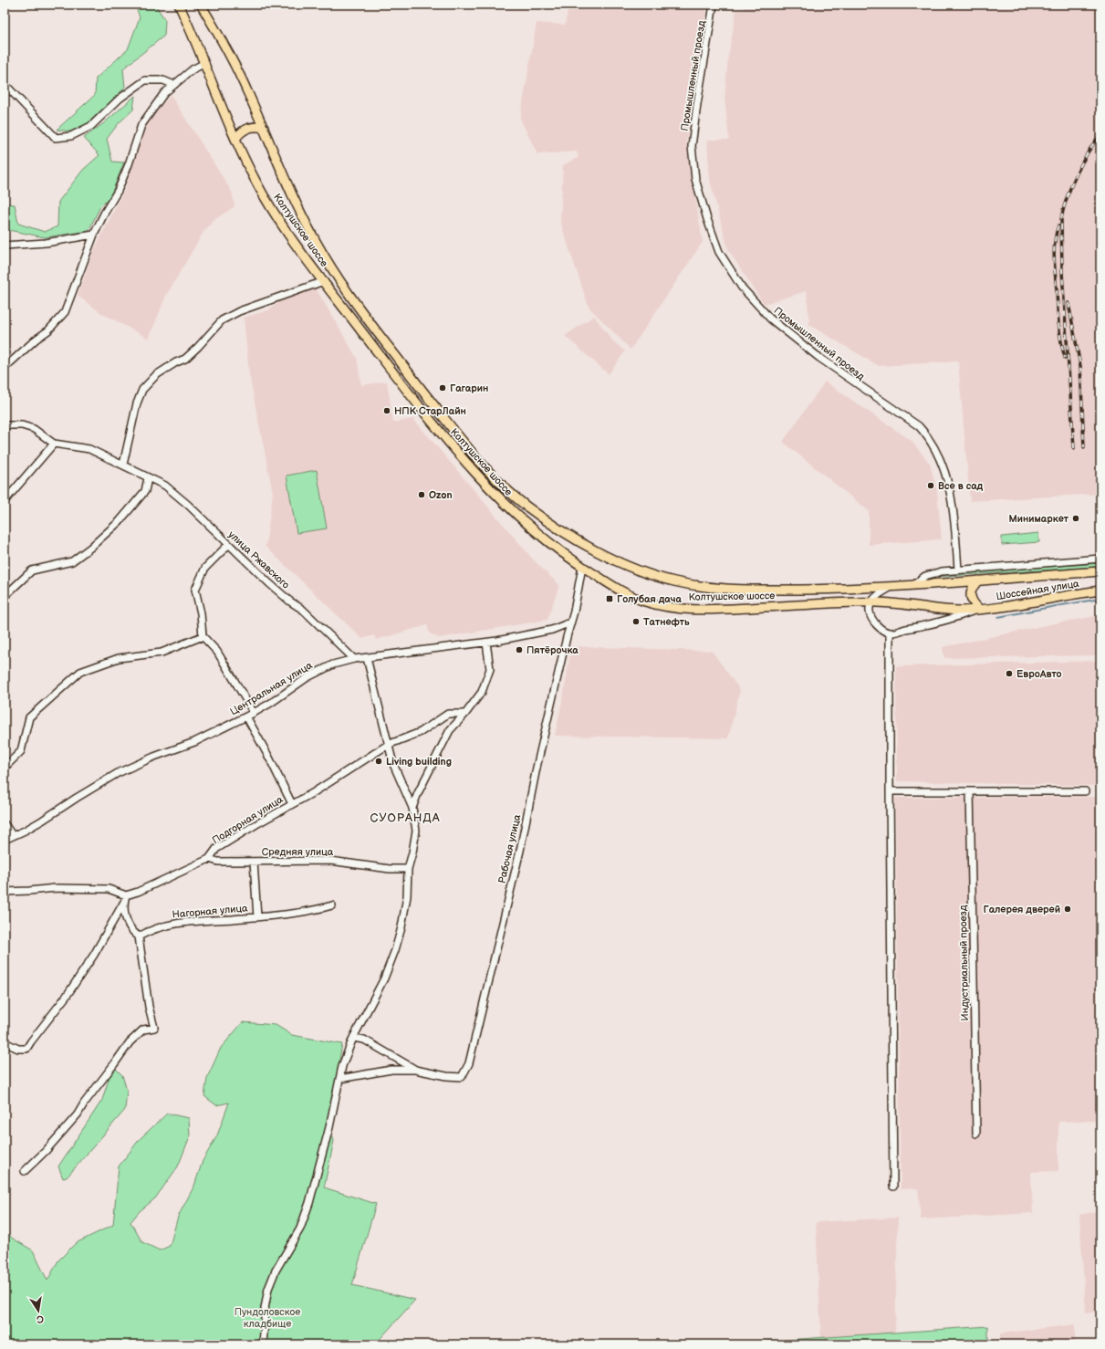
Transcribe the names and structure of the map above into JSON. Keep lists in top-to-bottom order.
{
  "streets": {
    "main road": ["Колтушское шоссе", "Шоссейная улица"],
    "street": [
      "Промышленный проезд",
      "улица Ржавского",
      "Центральная улица",
      "Подгорная улица",
      "Рабочая улица",
      "Средняя улица",
      "Нагорная улица",
      "Индустриальный проезд"
    ]
  },
  "crossings": [
    ["Колтушское шоссе", "Шоссейная улица"],
    ["Колтушское шоссе", "Рабочая улица"],
    ["улица Ржавского", "Центральная улица"],
    ["Центральная улица", "Рабочая улица"],
    ["Подгорная улица", "Средняя улица"]
  ],
  "districts": ["СУОРАНДА"],
  "parks": ["Пундоловское кладбище"],
  "places": {
    "other": [
      "Гагарин",
      "НПК СтарЛайн",
      "Все в сад",
      "Ozon",
      "Минимаркет",
      "Татнефть",
      "Пятёрочка",
      "ЕвроАвто",
      "Living building",
      "Галерея дверей"
    ],
    "transit": ["Голубая дача"]
  },
  "north": "bottom"
}
